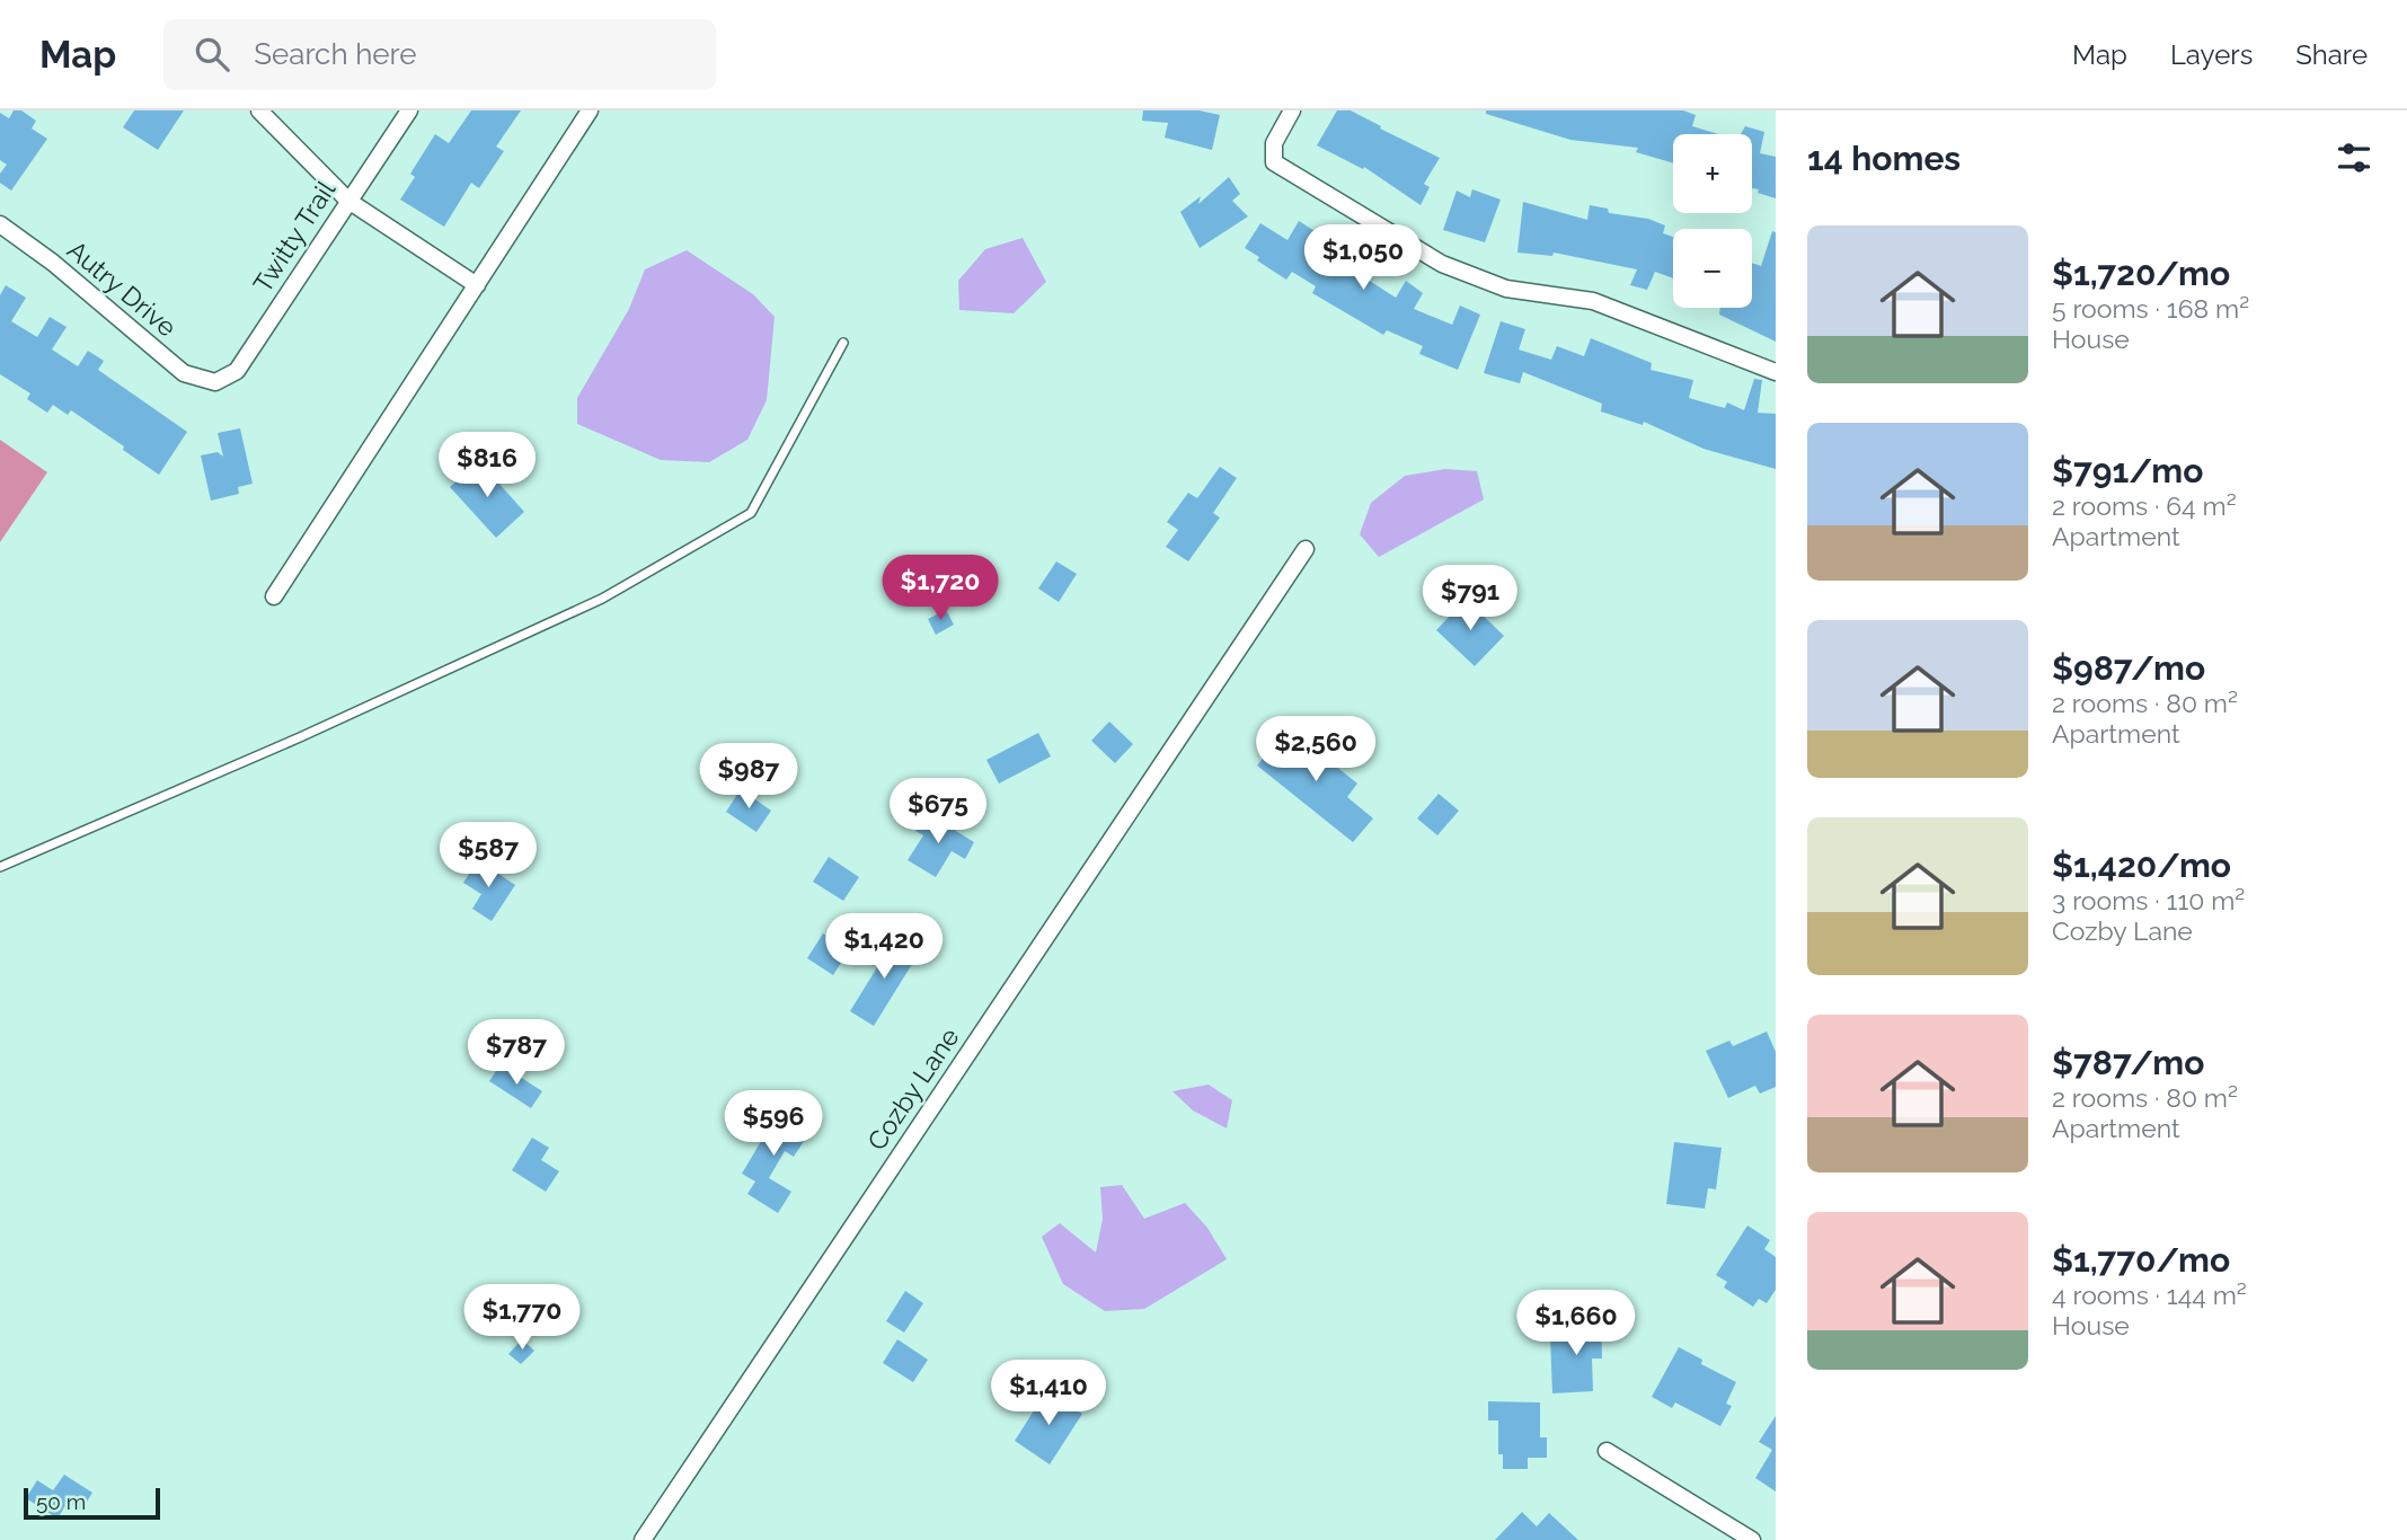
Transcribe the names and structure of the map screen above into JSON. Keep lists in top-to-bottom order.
{
  "streets": {
    "street": ["Twitty Trail", "Autry Drive", "Cozby Lane"]
  },
  "crossings": [
    ["Twitty Trail", "Autry Drive"]
  ],
  "scale_bar": "50 m",
  "page": {
    "header": "Map",
    "search": "Search here",
    "nav": ["Map", "Layers", "Share"],
    "heading": "14 homes",
    "map_buttons": ["+", "−"],
    "list": [
      {
        "name": "$1,720/mo",
        "note": "5 rooms · 168 m² · House"
      },
      {
        "name": "$791/mo",
        "note": "2 rooms · 64 m² · Apartment"
      },
      {
        "name": "$987/mo",
        "note": "2 rooms · 80 m² · Apartment"
      },
      {
        "name": "$1,420/mo",
        "note": "3 rooms · 110 m² · Cozby Lane"
      },
      {
        "name": "$787/mo",
        "note": "2 rooms · 80 m² · Apartment"
      },
      {
        "name": "$1,770/mo",
        "note": "4 rooms · 144 m² · House"
      }
    ],
    "price": [
      "$1,050",
      "$816",
      "$1,720",
      "$791",
      "$2,560",
      "$987",
      "$675",
      "$587",
      "$1,420",
      "$787",
      "$596",
      "$1,770",
      "$1,660",
      "$1,410"
    ],
    "scale": "50 m"
  }
}
